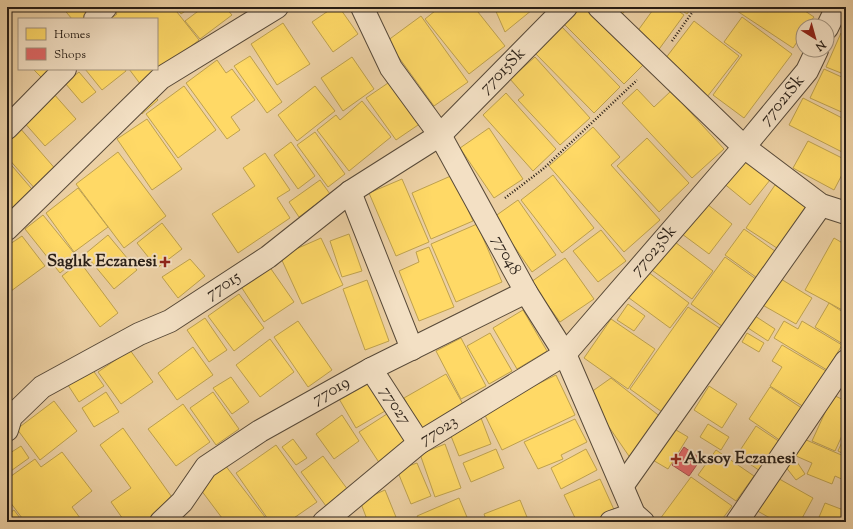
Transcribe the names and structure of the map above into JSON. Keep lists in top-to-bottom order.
{
  "streets": {
    "street": [
      "77015Sk",
      "77021Sk",
      "77023Sk",
      "77048",
      "77015",
      "77019",
      "77027",
      "77023"
    ]
  },
  "crossings": [
    ["77015Sk", "77048"],
    ["77015Sk", "77015"],
    ["77021Sk", "77023Sk"],
    ["77023Sk", "77048"],
    ["77023Sk", "77023"],
    ["77048", "77015"],
    ["77048", "77019"],
    ["77048", "77023"],
    ["77019", "77027"],
    ["77027", "77023"]
  ],
  "places": {
    "health": ["Saglık Eczanesi", "Aksoy Eczanesi"]
  },
  "legend": ["Homes", "Shops"],
  "north": "bottom right"
}
